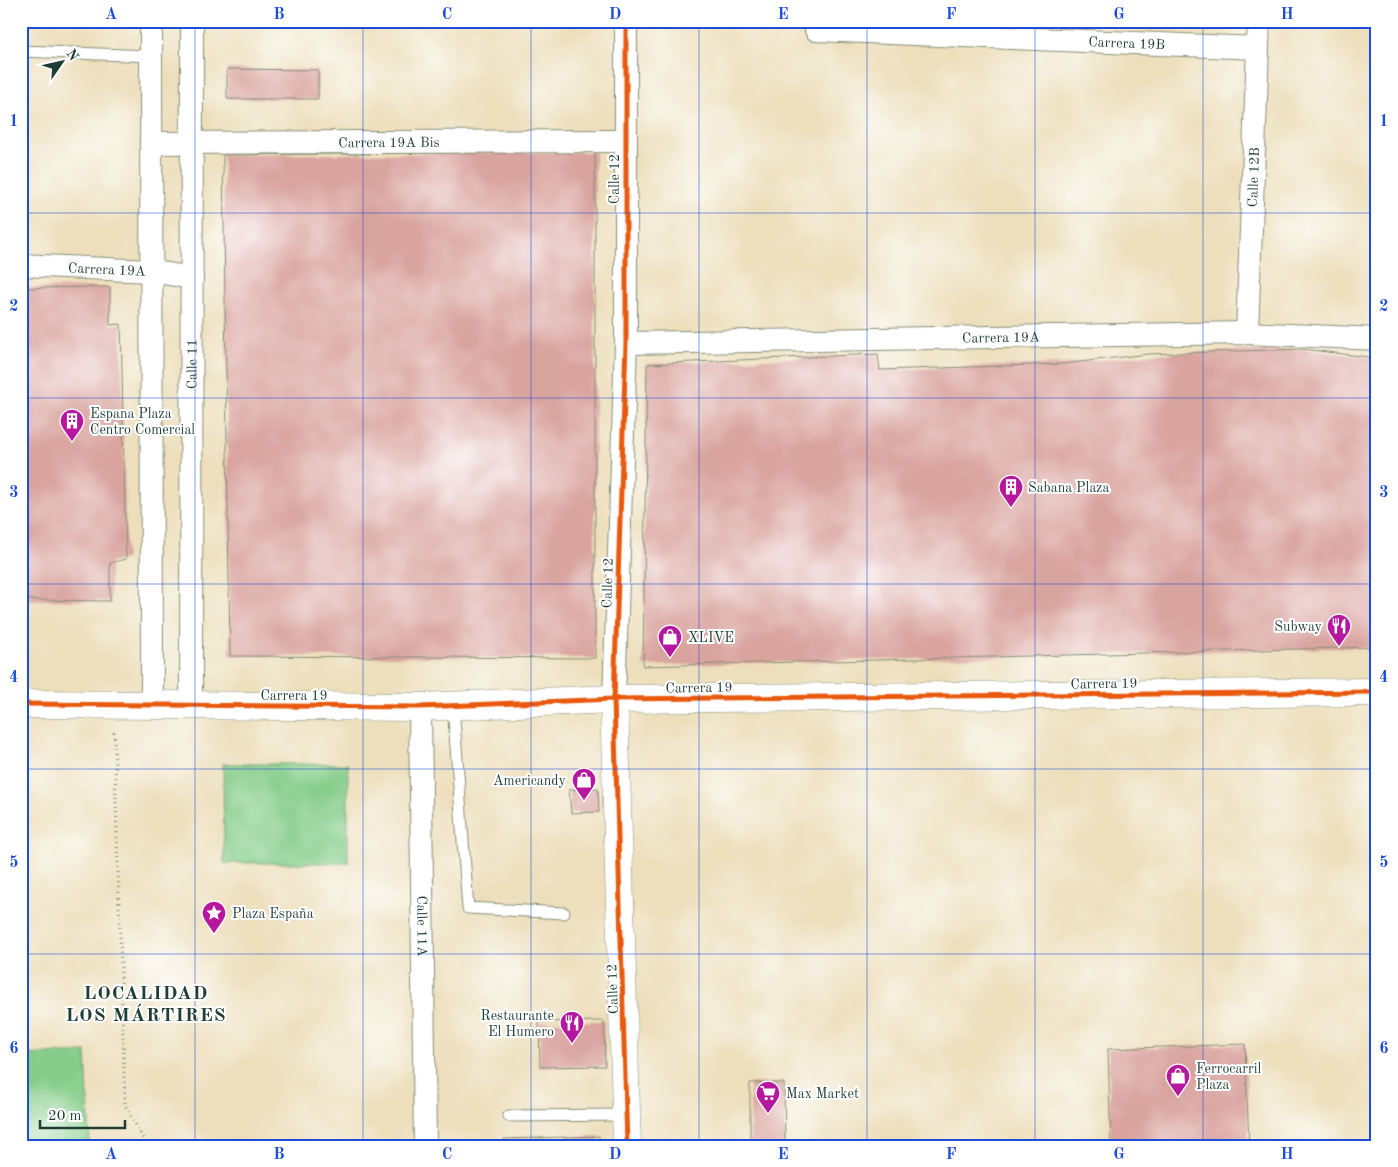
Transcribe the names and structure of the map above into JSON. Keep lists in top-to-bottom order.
{
  "streets": {
    "street": [
      "Carrera 19B",
      "Carrera 19A Bis",
      "Calle 12B",
      "Calle 12",
      "Carrera 19A",
      "Calle 11",
      "Carrera 19",
      "Calle 11A"
    ]
  },
  "crossings": [
    ["Carrera 19B", "Calle 12B"],
    ["Carrera 19A Bis", "Calle 12"],
    ["Carrera 19A Bis", "Calle 11"],
    ["Calle 12B", "Carrera 19A"],
    ["Calle 12", "Carrera 19A"],
    ["Calle 12", "Carrera 19"],
    ["Carrera 19A", "Calle 11"],
    ["Calle 11", "Carrera 19"],
    ["Carrera 19", "Calle 11A"]
  ],
  "districts": ["LOCALIDAD LOS MÁRTIRES"],
  "places": {
    "building": ["Espana Plaza Centro Comercial", "Sabana Plaza"],
    "restaurant": ["Subway", "Restaurante El Humero"],
    "shop": ["XLIVE", "Americandy", "Ferrocarril Plaza"],
    "place": ["Plaza España"],
    "supermarket": ["Max Market"]
  },
  "scale_bar": "20 m",
  "north": "top right",
  "grid": {
    "columns": [
      "A",
      "B",
      "C",
      "D",
      "E",
      "F",
      "G",
      "H"
    ],
    "rows": [
      "1",
      "2",
      "3",
      "4",
      "5",
      "6"
    ]
  }
}
